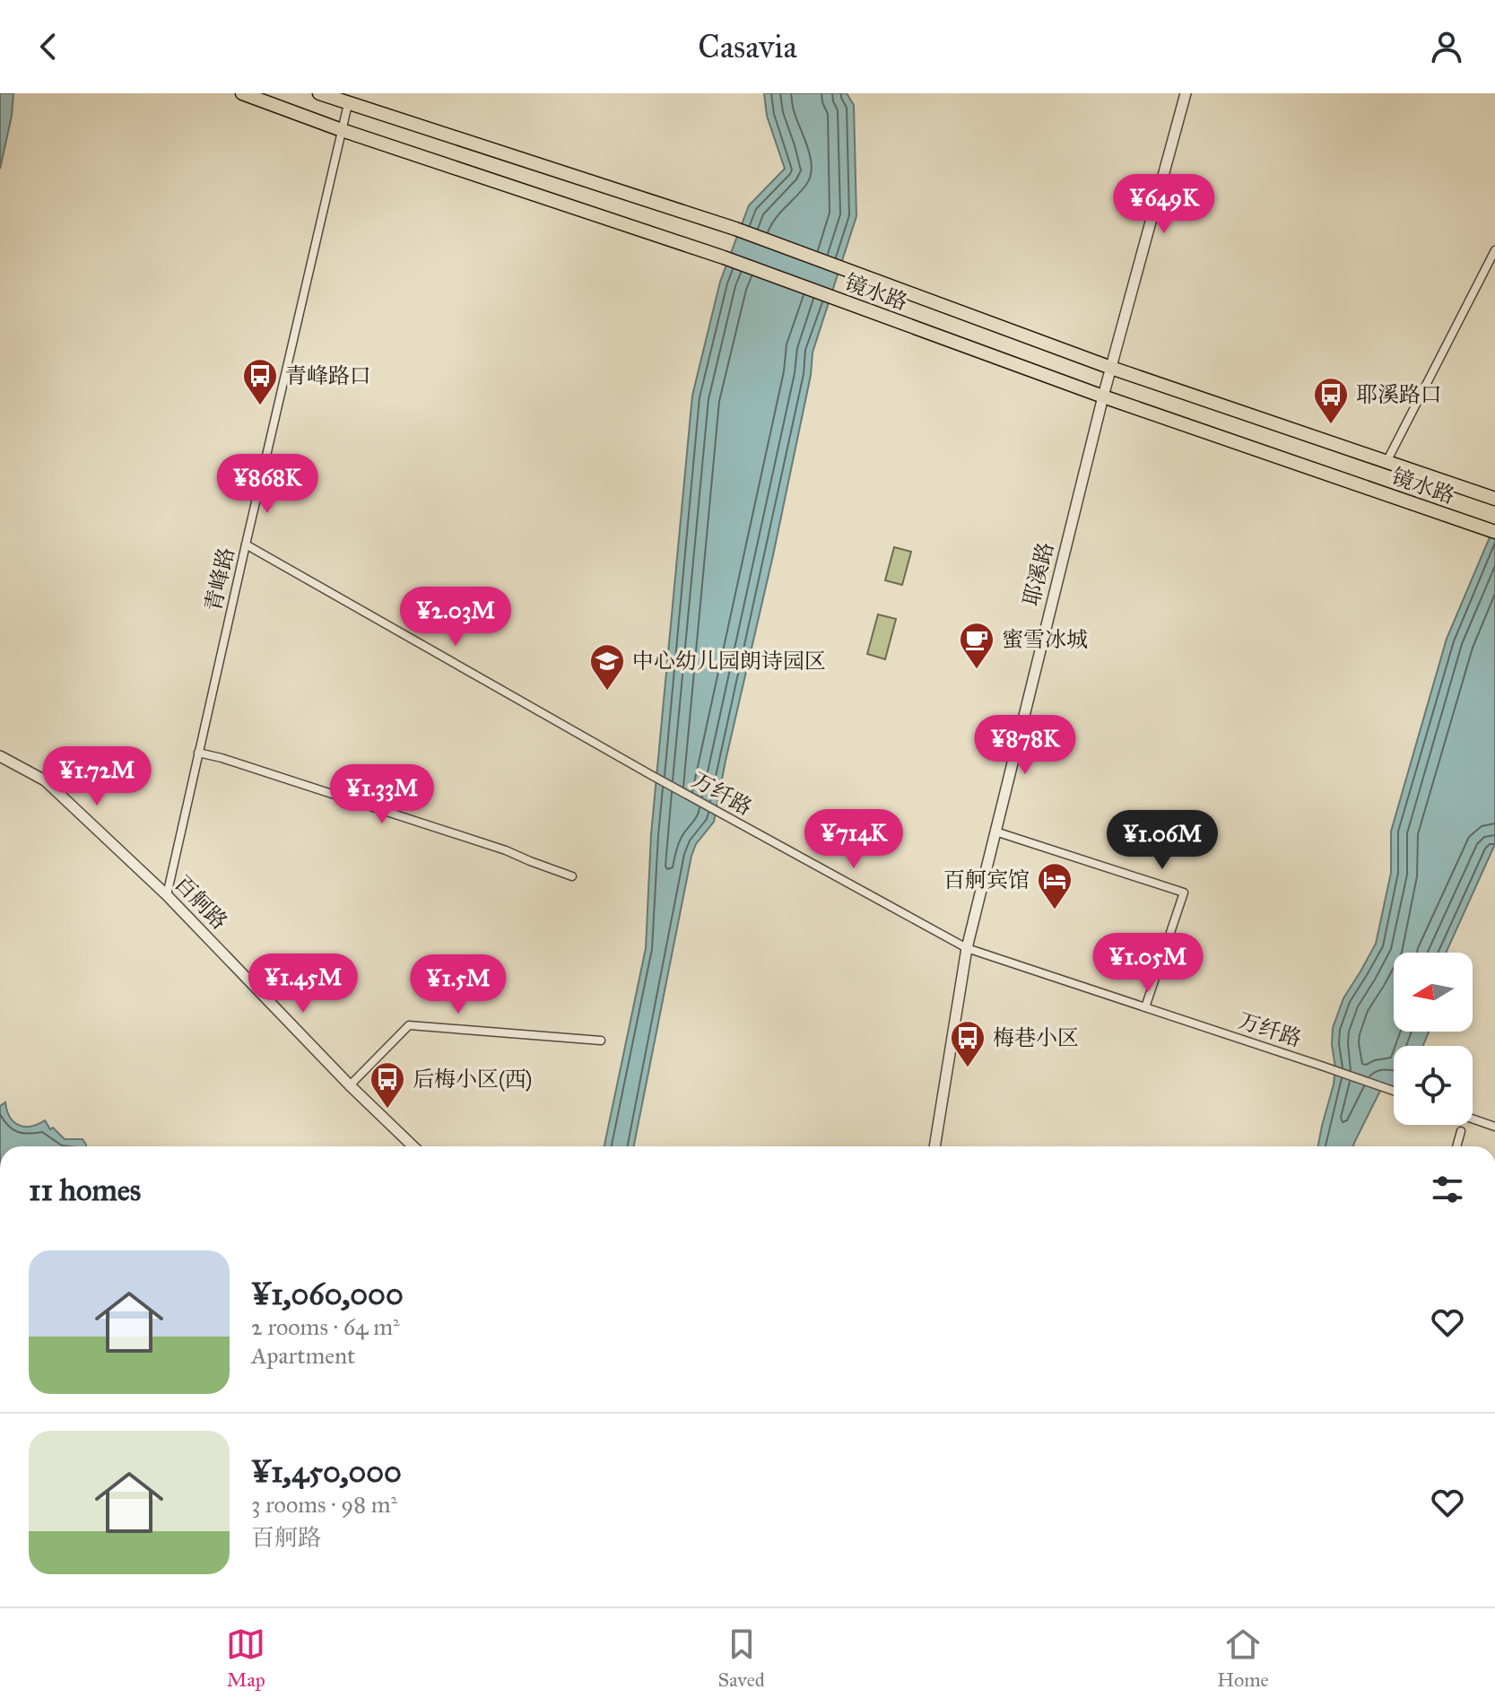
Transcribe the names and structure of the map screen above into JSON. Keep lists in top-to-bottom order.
{
  "streets": {
    "main road": ["镜水路"],
    "street": [
      "耶溪路",
      "青峰路",
      "万纤路",
      "百舸路"
    ]
  },
  "crossings": [
    ["镜水路", "耶溪路"],
    ["镜水路", "青峰路"],
    ["耶溪路", "万纤路"],
    ["青峰路", "万纤路"],
    ["青峰路", "百舸路"]
  ],
  "places": {
    "bus stop": [
      "青峰路口",
      "耶溪路口",
      "梅巷小区",
      "后梅小区(西)"
    ],
    "cafe": ["蜜雪冰城"],
    "school or university": ["中心幼儿园朗诗园区"],
    "hotel": ["百舸宾馆"]
  },
  "north": "left",
  "page": {
    "header": "Casavia",
    "price": [
      "¥649K",
      "¥868K",
      "¥2.03M",
      "¥878K",
      "¥1.72M",
      "¥1.33M",
      "¥714K",
      "¥1.06M",
      "¥1.05M",
      "¥1.45M",
      "¥1.5M"
    ],
    "heading": "11 homes",
    "list": [
      {
        "name": "¥1,060,000",
        "note": "2 rooms · 64 m² · Apartment"
      },
      {
        "name": "¥1,450,000",
        "note": "3 rooms · 98 m² · 百舸路"
      }
    ],
    "tabs": ["Map", "Saved", "Home"]
  }
}
